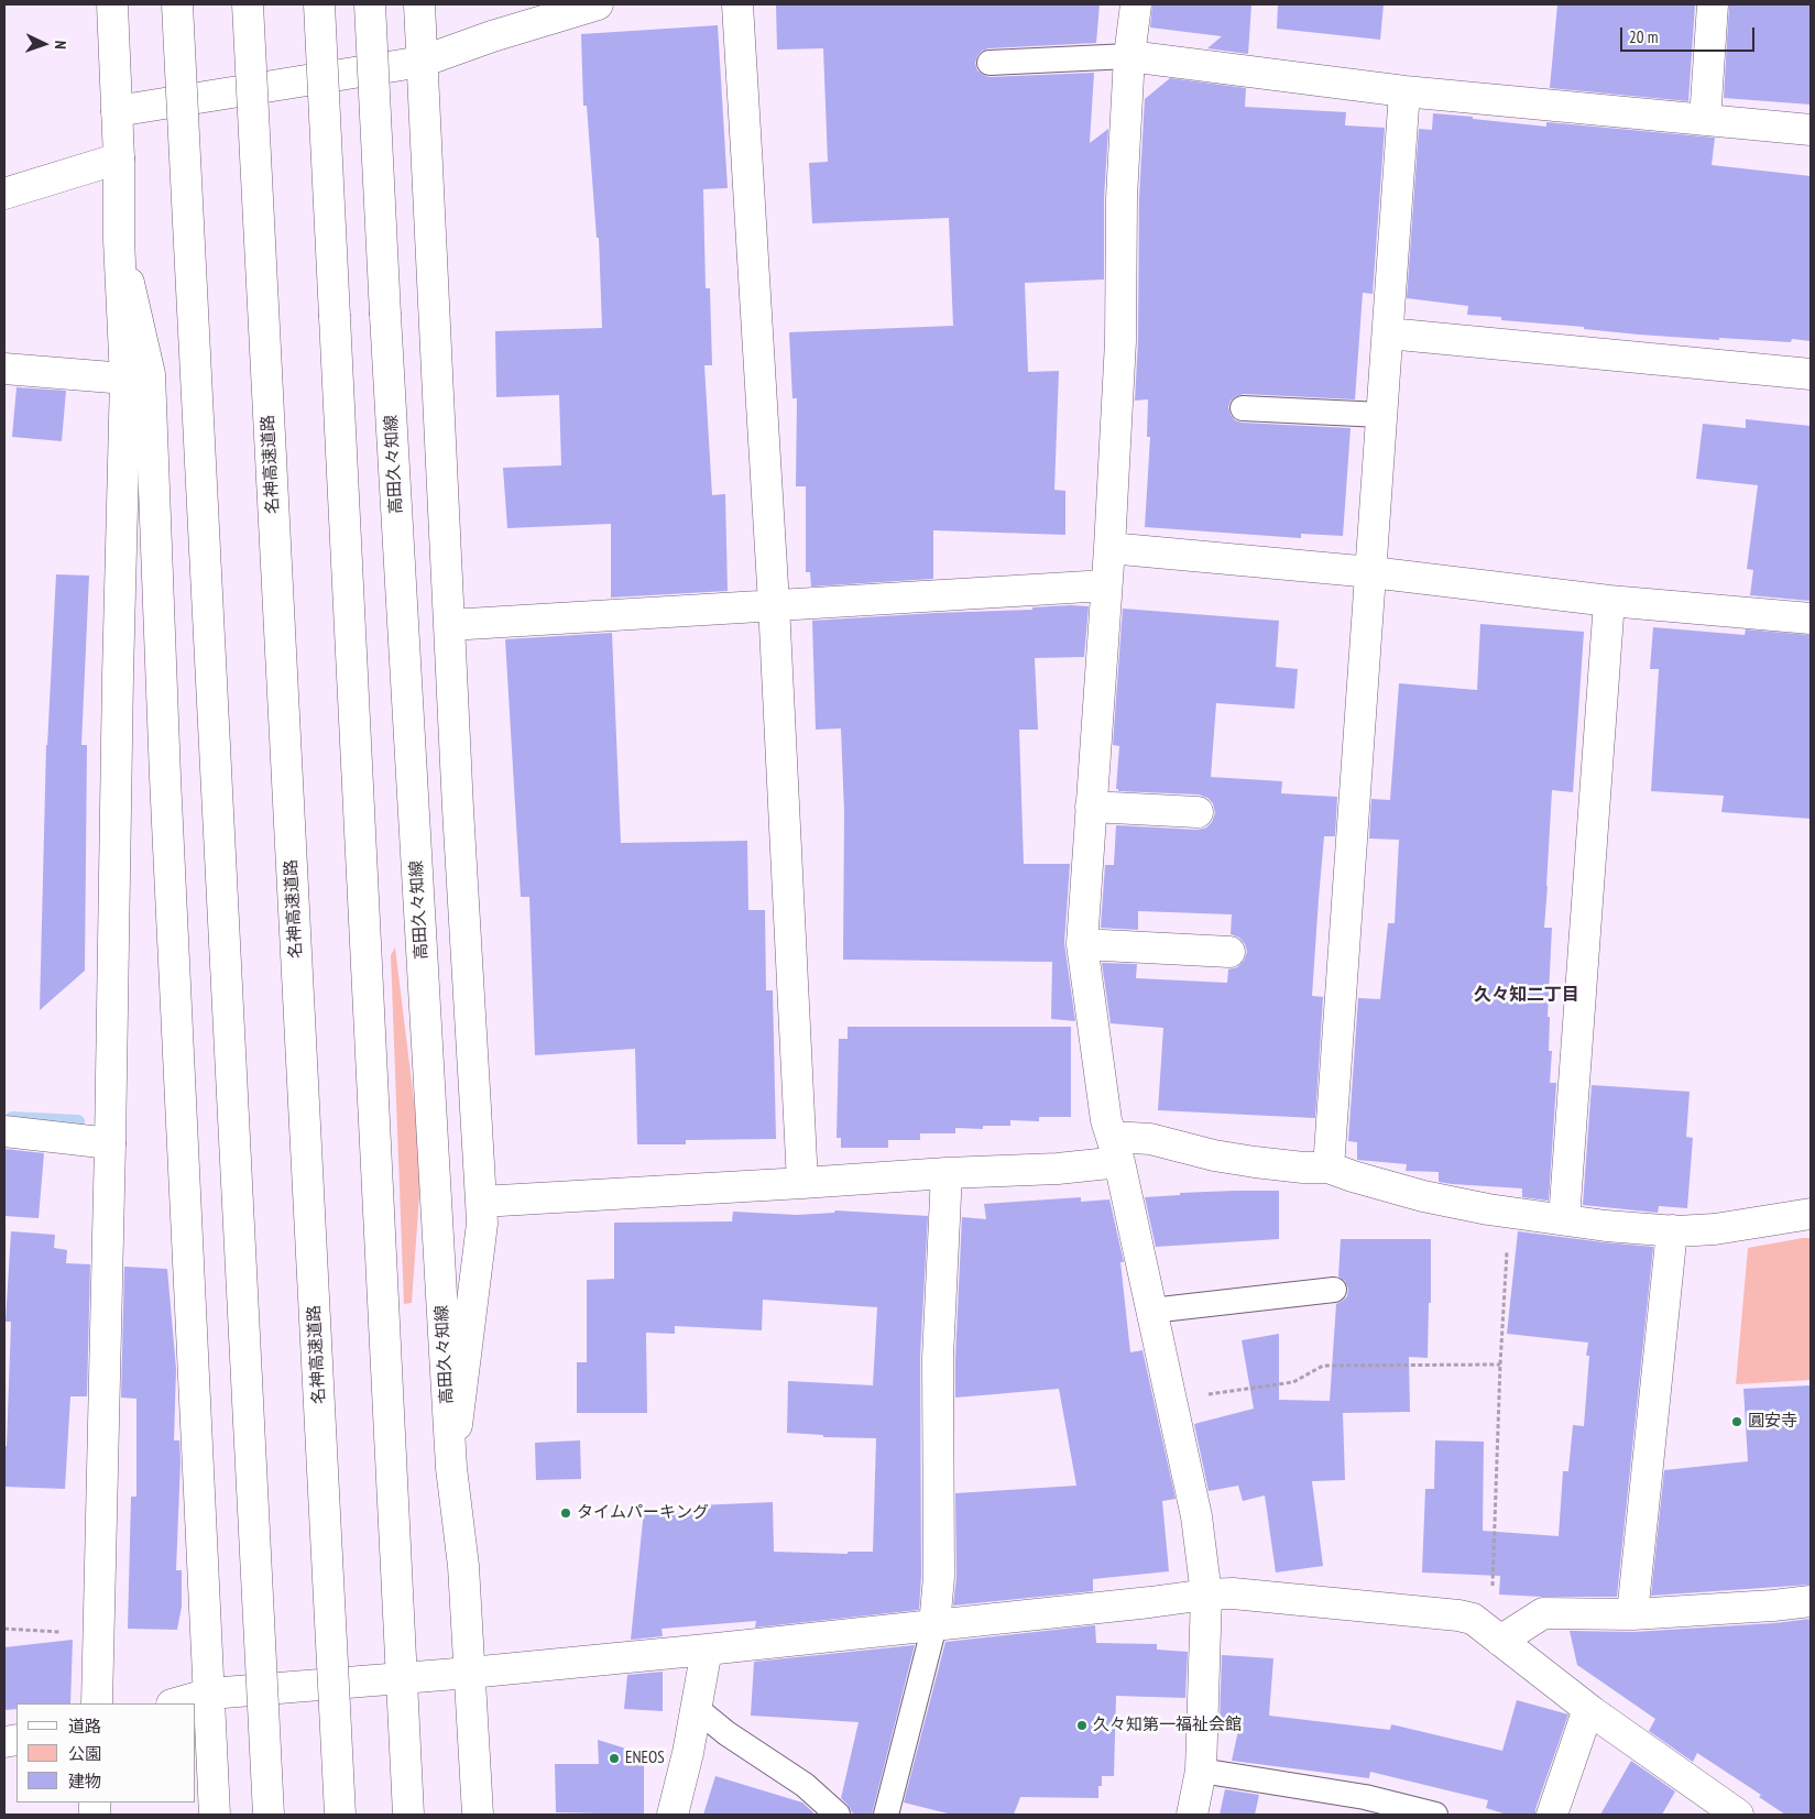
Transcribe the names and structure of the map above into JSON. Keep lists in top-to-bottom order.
{
  "streets": {
    "main road": ["名神高速道路", "高田久々知線"]
  },
  "districts": ["久々知二丁目"],
  "places": [
    "圓安寺",
    "タイムパーキング",
    "久々知第一福祉会館",
    "ENEOS"
  ],
  "legend": ["道路", "公園", "建物"],
  "scale_bar": "20 m",
  "north": "right"
}
